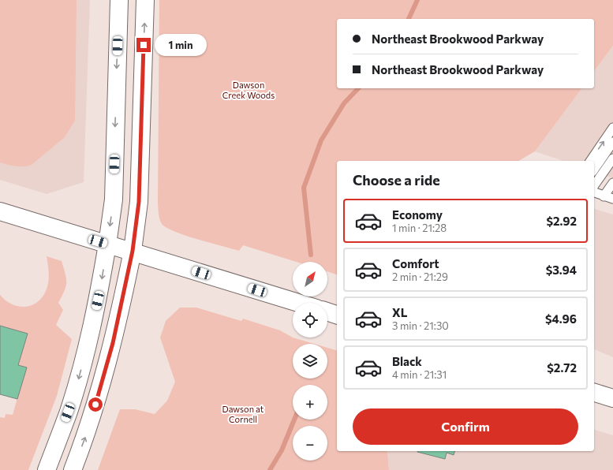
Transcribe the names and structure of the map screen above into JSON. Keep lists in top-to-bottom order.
{
  "parks": ["Dawson Creek Woods", "Dawson at Cornell"],
  "north": "top right",
  "page": {
    "banner": ["Northeast Brookwood Parkway", "Northeast Brookwood Parkway"],
    "bubble": "1 min",
    "heading": "Choose a ride",
    "list": [
      {
        "name": "Economy",
        "note": "1 min · 21:28",
        "value": "$2.92"
      },
      {
        "name": "Comfort",
        "note": "2 min · 21:29",
        "value": "$3.94"
      },
      {
        "name": "XL",
        "note": "3 min · 21:30",
        "value": "$4.96"
      },
      {
        "name": "Black",
        "note": "4 min · 21:31",
        "value": "$2.72"
      }
    ],
    "map_buttons": ["+", "−"],
    "buttons": "Confirm"
  }
}
